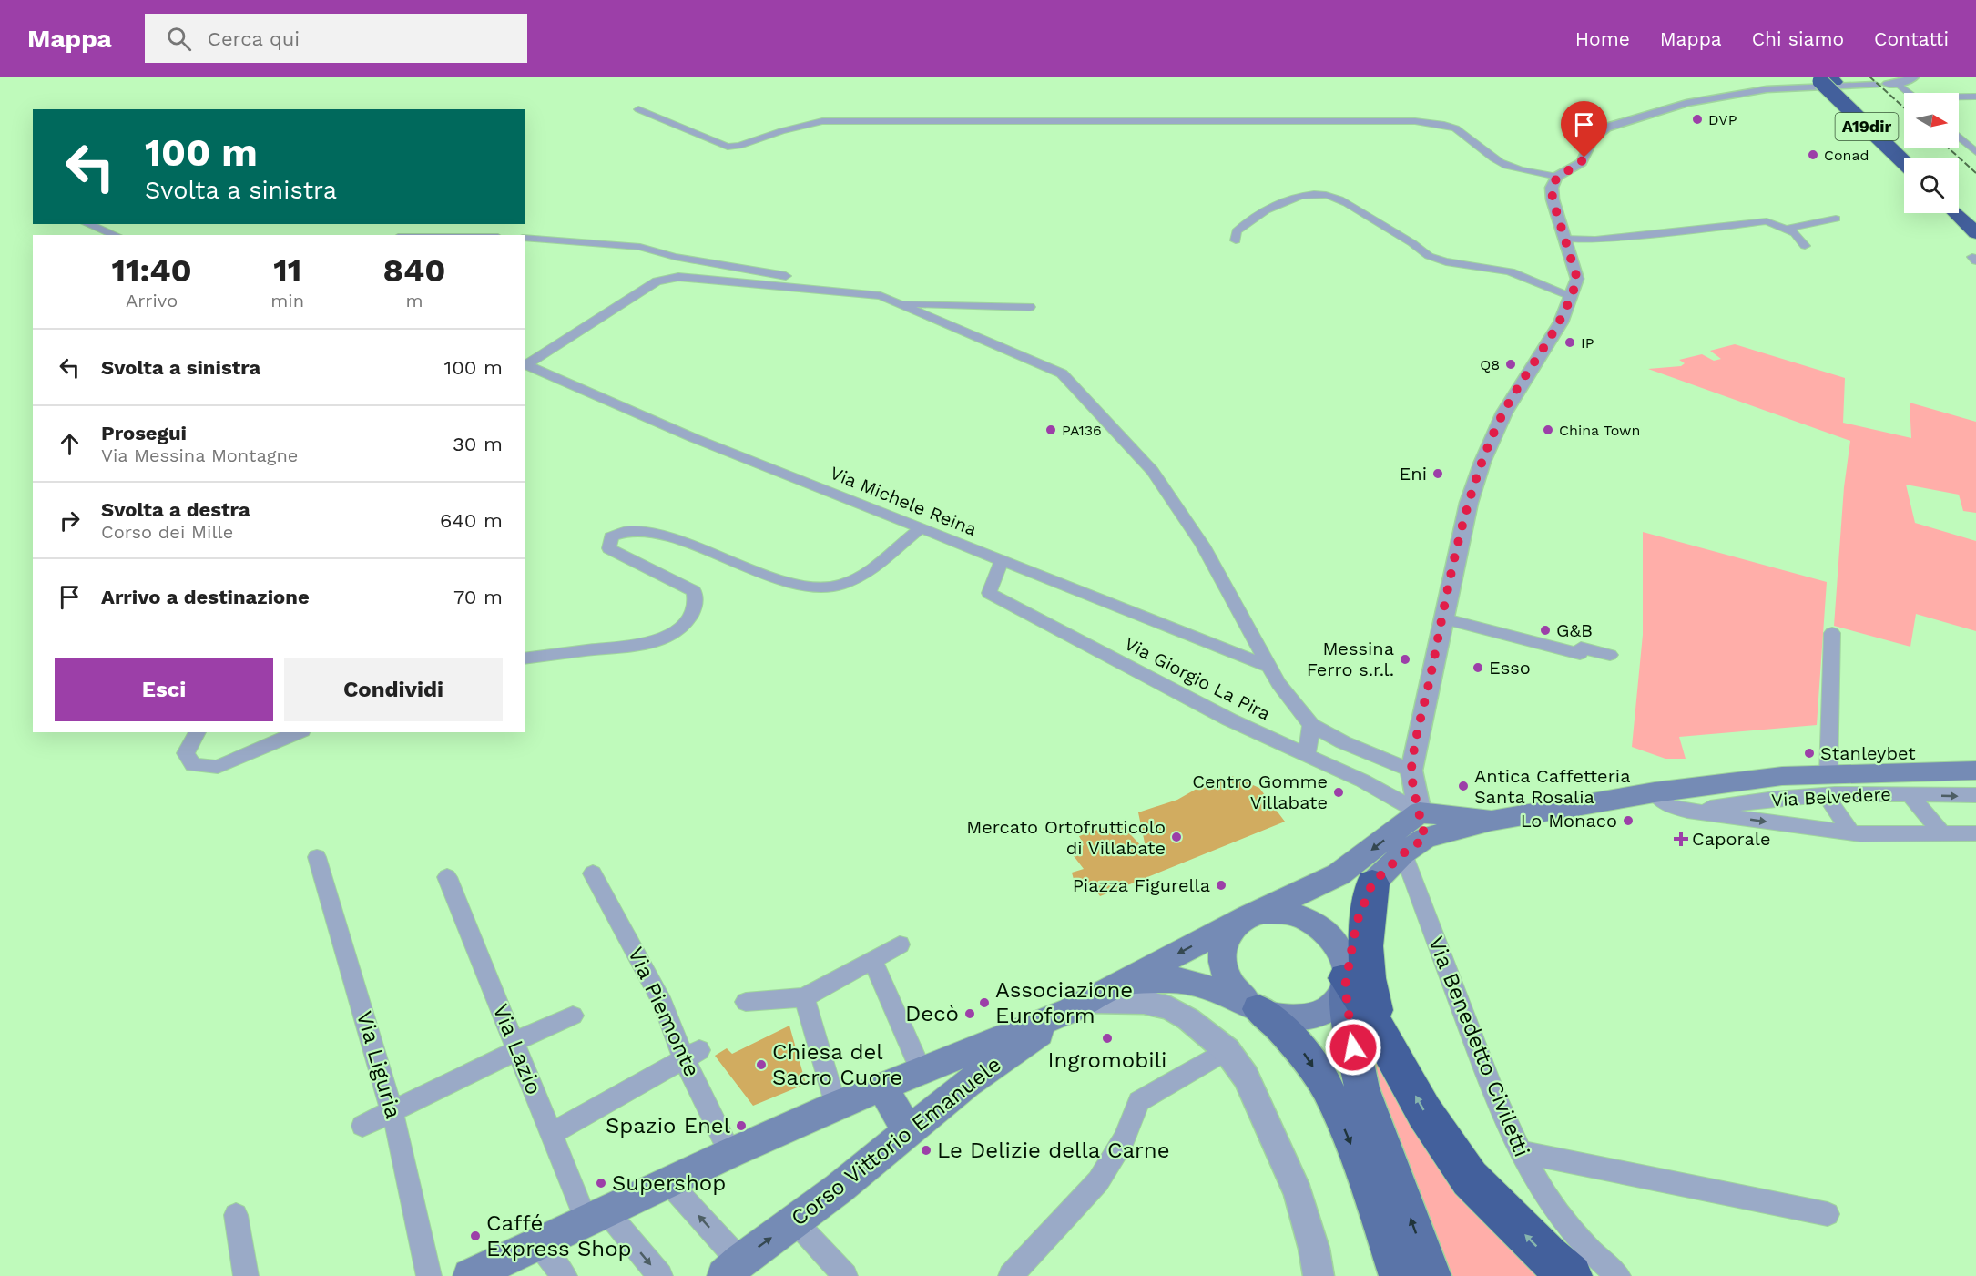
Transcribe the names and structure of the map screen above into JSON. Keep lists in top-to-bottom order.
{
  "streets": {
    "highway": ["A19dir"],
    "main road": ["Corso Vittorio Emanuele"],
    "street": [
      "Via Michele Reina",
      "Via Giorgio La Pira",
      "Via Belvedere",
      "Via Piemonte",
      "Via Benedetto Civiletti",
      "Via Lazio",
      "Via Liguria"
    ]
  },
  "crossings": [
    ["Via Michele Reina", "Via Giorgio La Pira"]
  ],
  "places": {
    "other": [
      "DVP",
      "Conad",
      "IP",
      "Q8",
      "PA136",
      "China Town",
      "Eni",
      "G&B",
      "Messina Ferro s.r.l.",
      "Esso",
      "Stanleybet",
      "Antica Caffetteria Santa Rosalia",
      "Centro Gomme Villabate",
      "Lo Monaco",
      "Mercato Ortofrutticolo di Villabate",
      "Piazza Figurella",
      "Associazione Euroform",
      "Decò",
      "Ingromobili",
      "Chiesa del Sacro Cuore",
      "Spazio Enel",
      "Le Delizie della Carne",
      "Supershop",
      "Caffé Express Shop"
    ],
    "health": ["Caporale"]
  },
  "north": "right",
  "page": {
    "header": "Mappa",
    "search": "Cerca qui",
    "nav": [
      "Home",
      "Mappa",
      "Chi siamo",
      "Contatti"
    ],
    "turn": ["100 m", "Svolta a sinistra"],
    "eta": [
      "11:40",
      "Arrivo",
      "11",
      "min",
      "840",
      "m"
    ],
    "list": [
      {
        "name": "Svolta a sinistra",
        "value": "100 m"
      },
      {
        "name": "Prosegui",
        "note": "Via Messina Montagne",
        "value": "30 m"
      },
      {
        "name": "Svolta a destra",
        "note": "Corso dei Mille",
        "value": "640 m"
      },
      {
        "name": "Arrivo a destinazione",
        "value": "70 m"
      }
    ],
    "buttons": ["Esci", "Condividi"]
  }
}
